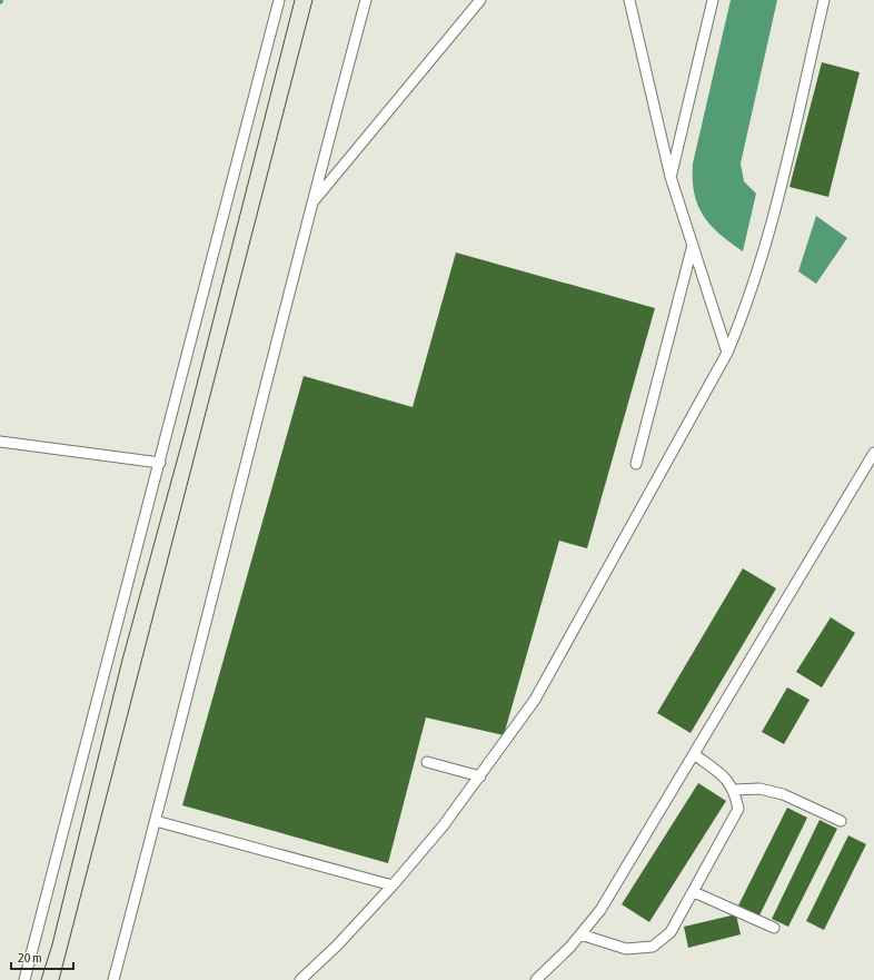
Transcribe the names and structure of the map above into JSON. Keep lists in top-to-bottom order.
{
  "scale_bar": "20 m"
}
